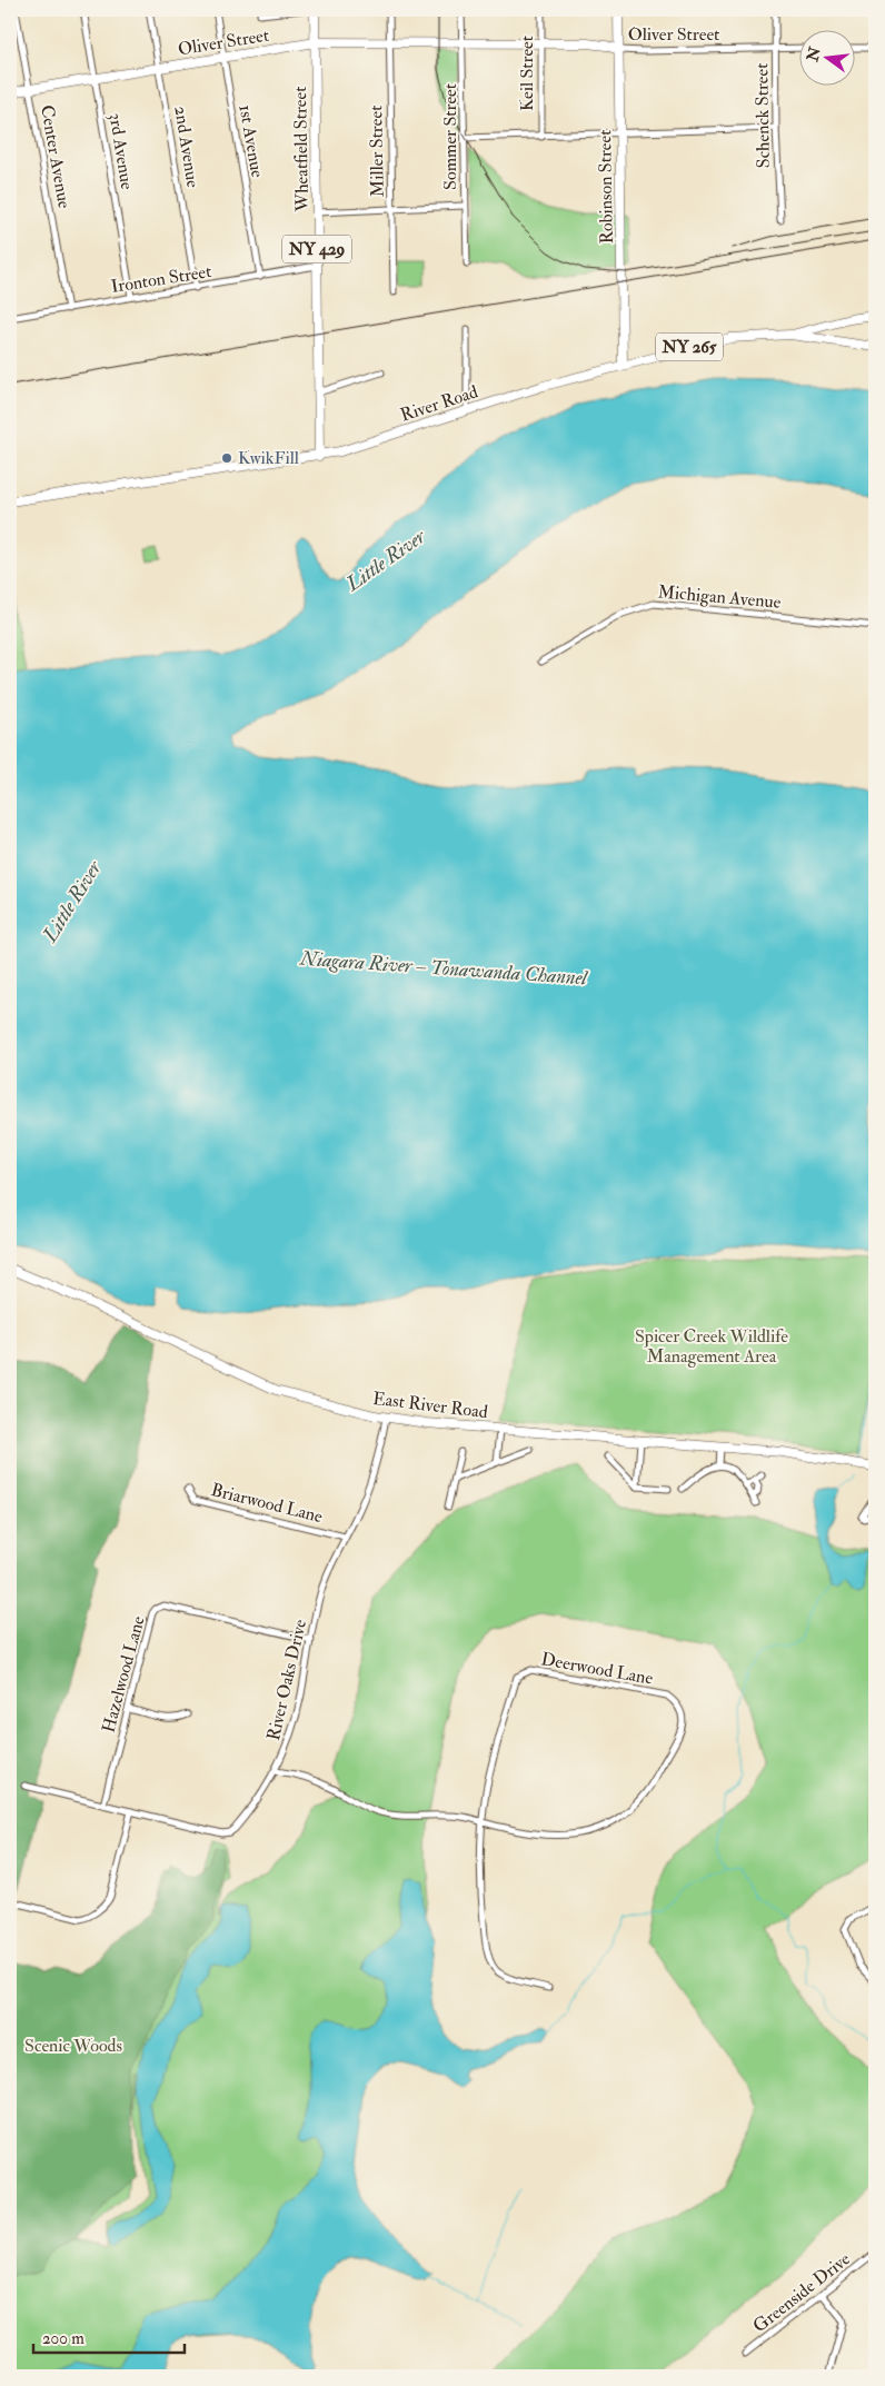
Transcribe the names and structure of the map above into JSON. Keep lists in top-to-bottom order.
{
  "streets": {
    "main road": [
      "Oliver Street",
      "Wheatfield Street",
      "Robinson Street",
      "NY 429",
      "NY 265",
      "River Road",
      "East River Road"
    ],
    "street": [
      "Keil Street",
      "Schenck Street",
      "Sommer Street",
      "1st Avenue",
      "2nd Avenue",
      "3rd Avenue",
      "Miller Street",
      "Center Avenue",
      "Ironton Street",
      "Michigan Avenue",
      "Briarwood Lane",
      "Deerwood Lane",
      "Hazelwood Lane",
      "River Oaks Drive",
      "Greenside Drive"
    ]
  },
  "crossings": [
    ["Oliver Street", "Keil Street"],
    ["Oliver Street", "Schenck Street"],
    ["Oliver Street", "Sommer Street"],
    ["Oliver Street", "1st Avenue"],
    ["Oliver Street", "2nd Avenue"],
    ["Oliver Street", "Wheatfield Street"],
    ["Oliver Street", "3rd Avenue"],
    ["Oliver Street", "Miller Street"],
    ["Oliver Street", "Center Avenue"],
    ["Oliver Street", "Robinson Street"],
    ["1st Avenue", "Ironton Street"],
    ["2nd Avenue", "Ironton Street"],
    ["Wheatfield Street", "Ironton Street"],
    ["Wheatfield Street", "River Road"],
    ["3rd Avenue", "Ironton Street"],
    ["Center Avenue", "Ironton Street"],
    ["Robinson Street", "River Road"],
    ["East River Road", "River Oaks Drive"],
    ["Briarwood Lane", "River Oaks Drive"],
    ["Hazelwood Lane", "River Oaks Drive"]
  ],
  "water": ["Little River", "Niagara River – Tonawanda Channel"],
  "parks": ["Spicer Creek Wildlife Management Area", "Scenic Woods"],
  "places": ["KwikFill"],
  "scale_bar": "200 m",
  "north": "left"
}
